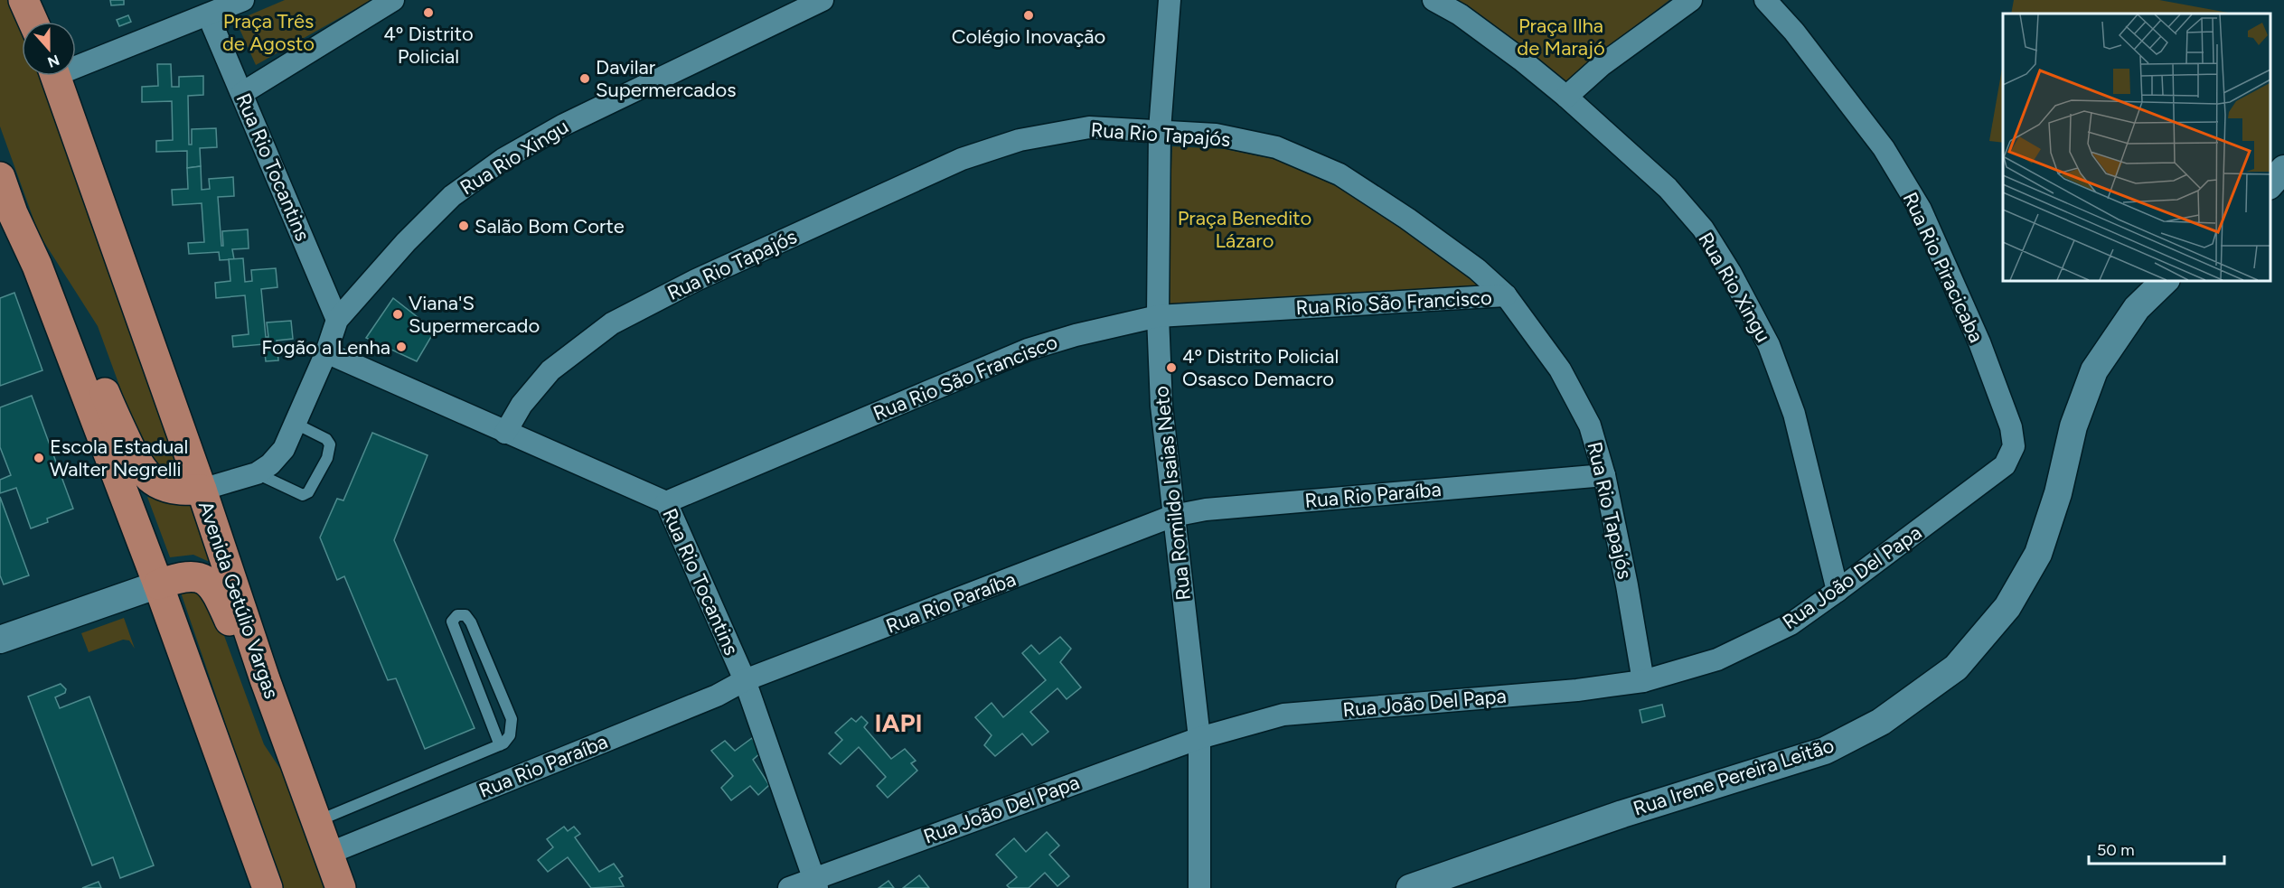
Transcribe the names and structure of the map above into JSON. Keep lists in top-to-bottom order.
{
  "streets": {
    "main road": ["Avenida Getúlio Vargas"],
    "street": [
      "Rua Rio Tapajós",
      "Rua Rio Xingu",
      "Rua Rio Tocantins",
      "Rua Rio Piracicaba",
      "Rua Rio São Francisco",
      "Rua Romildo Isaias Neto",
      "Rua Rio Paraíba",
      "Rua João Del Papa",
      "Rua Irene Pereira Leitão"
    ]
  },
  "crossings": [
    ["Rua Rio Tapajós", "Rua Rio Tocantins"],
    ["Rua Rio Tapajós", "Rua Rio São Francisco"],
    ["Rua Rio Tapajós", "Rua Romildo Isaias Neto"],
    ["Rua Rio Tapajós", "Rua Rio Paraíba"],
    ["Rua Rio Tapajós", "Rua João Del Papa"],
    ["Rua Rio Xingu", "Rua Rio Tocantins"],
    ["Rua Rio Xingu", "Rua João Del Papa"],
    ["Rua Rio Xingu", "Avenida Getúlio Vargas"],
    ["Rua Rio Tocantins", "Rua Rio São Francisco"],
    ["Rua Rio Tocantins", "Rua Rio Paraíba"],
    ["Rua Rio Tocantins", "Rua João Del Papa"],
    ["Rua Rio Piracicaba", "Rua João Del Papa"],
    ["Rua Rio São Francisco", "Rua Romildo Isaias Neto"],
    ["Rua Romildo Isaias Neto", "Rua Rio Paraíba"],
    ["Rua Romildo Isaias Neto", "Rua João Del Papa"],
    ["Rua Rio Paraíba", "Avenida Getúlio Vargas"]
  ],
  "districts": ["IAPI"],
  "parks": ["Praça Três de Agosto", "Praça Ilha de Marajó", "Praça Benedito Lázaro"],
  "places": [
    "4º Distrito Policial",
    "Colégio Inovação",
    "Davilar Supermercados",
    "Salão Bom Corte",
    "Viana'S Supermercado",
    "Fogão a Lenha",
    "4º Distrito Policial Osasco Demacro",
    "Escola Estadual Walter Negrelli"
  ],
  "scale_bar": "50 m",
  "north": "bottom"
}
